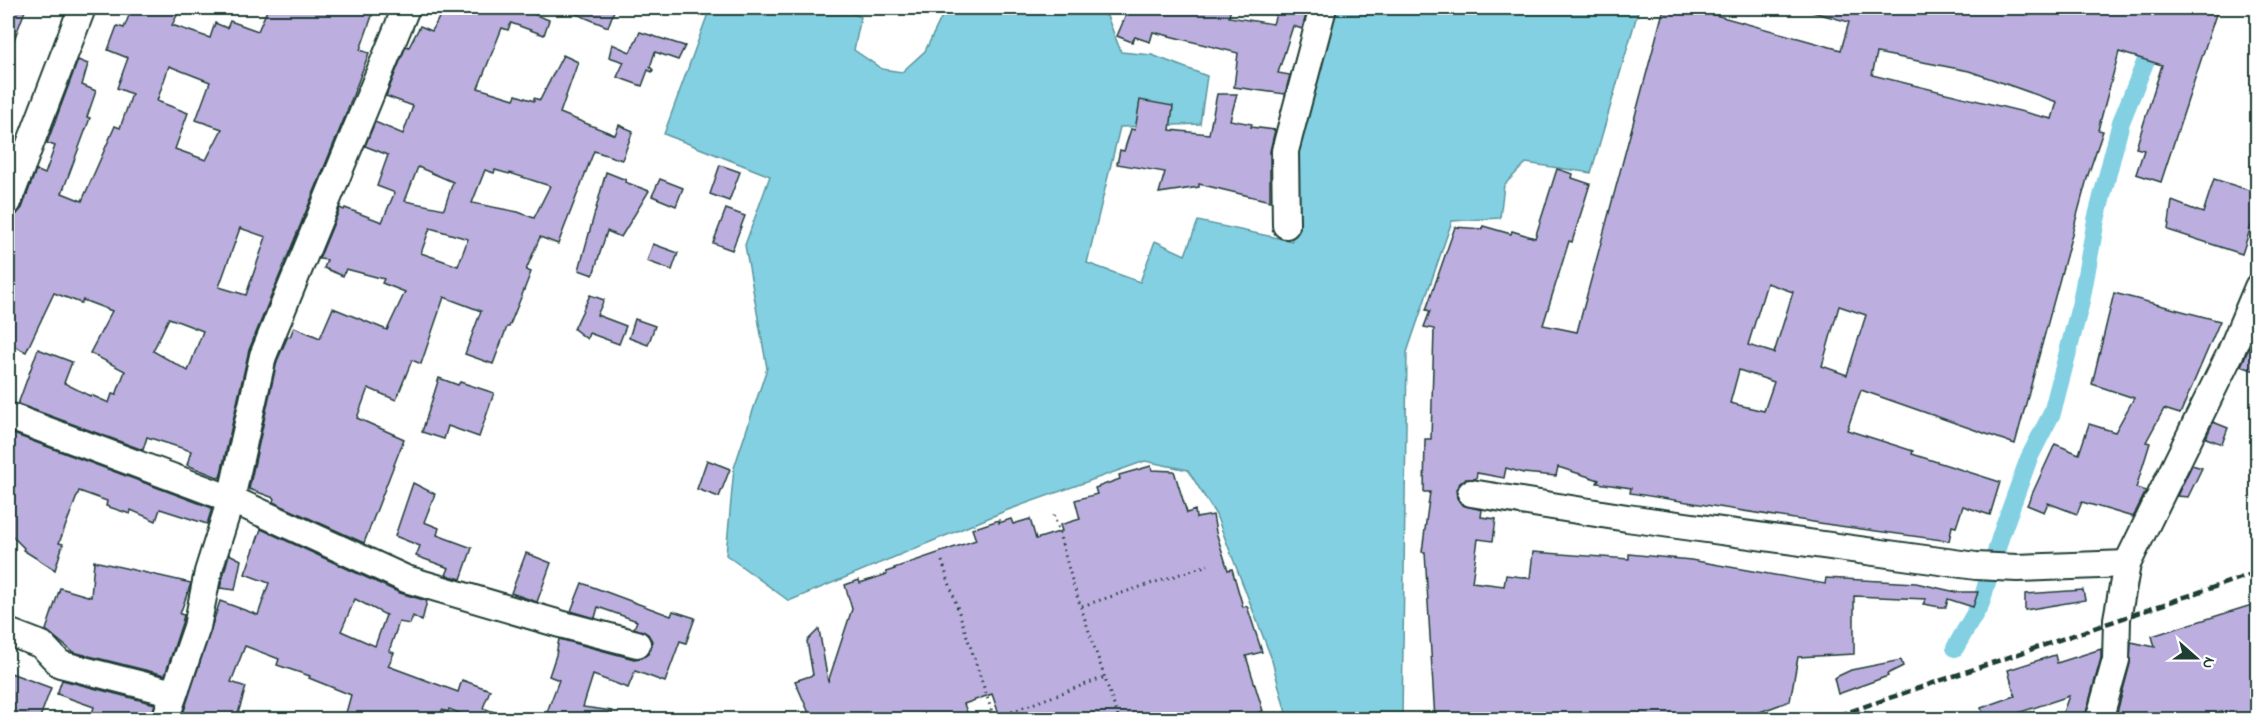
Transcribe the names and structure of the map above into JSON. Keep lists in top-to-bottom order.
{
  "north": "right"
}
